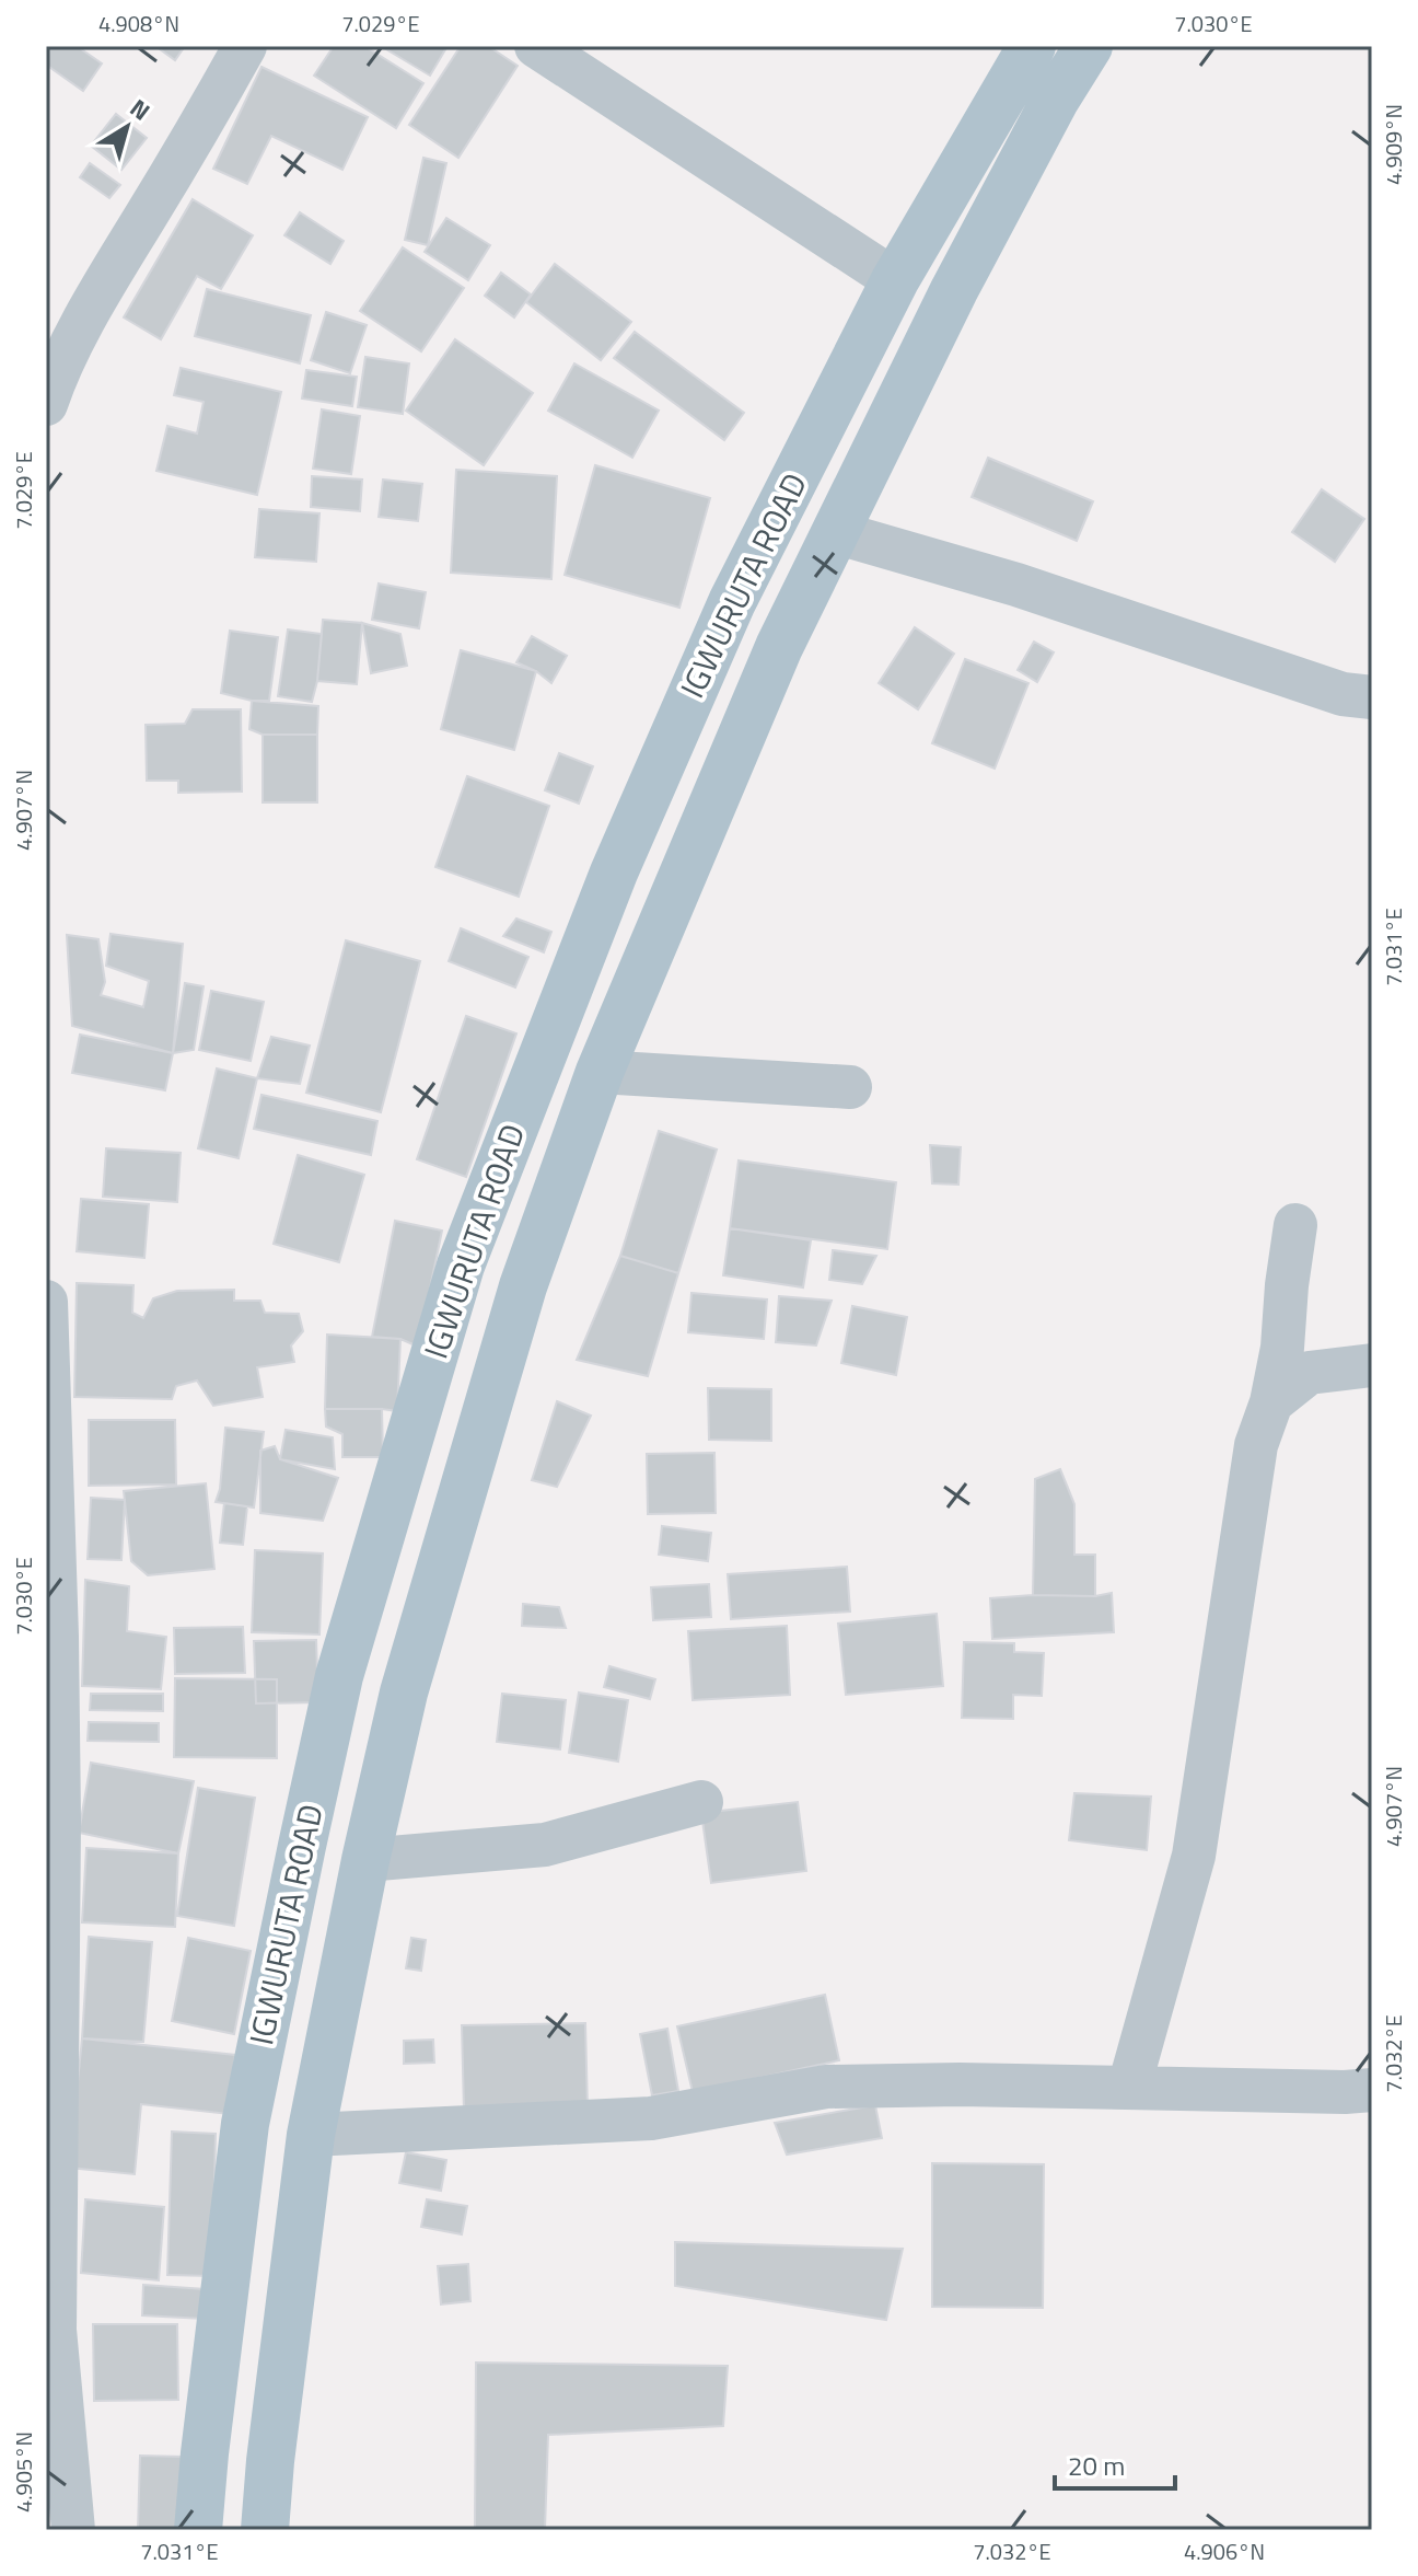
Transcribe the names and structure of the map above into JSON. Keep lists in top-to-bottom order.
{
  "streets": {
    "main road": ["IGWURUTA ROAD"]
  },
  "scale_bar": "20 m",
  "north": "top right",
  "coordinates": [
    "4.908°N",
    "7.029°E",
    "7.030°E",
    "4.909°N",
    "4.907°N",
    "7.031°E",
    "7.032°E",
    "4.905°N",
    "4.906°N"
  ]
}
